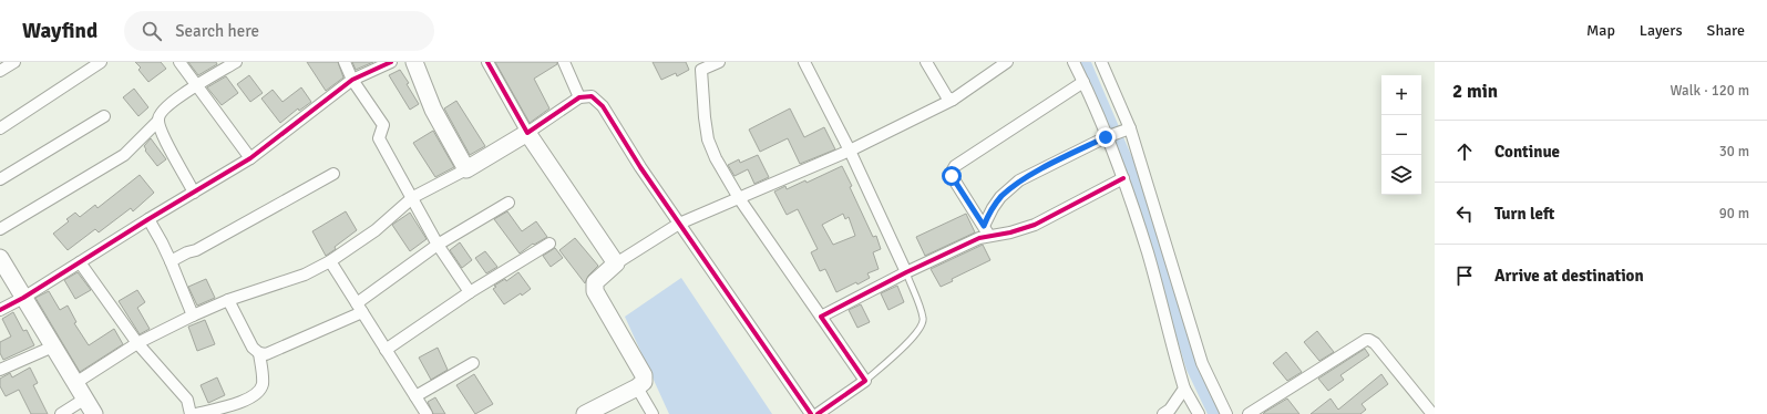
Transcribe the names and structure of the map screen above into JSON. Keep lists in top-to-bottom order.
{
  "page": {
    "header": "Wayfind",
    "search": "Search here",
    "nav": ["Map", "Layers", "Share"],
    "heading": ["2 min", "Walk · 120 m"],
    "map_buttons": ["+", "−"],
    "list": [
      ["Continue", "30 m"],
      ["Turn left", "90 m"],
      "Arrive at destination"
    ]
  }
}
